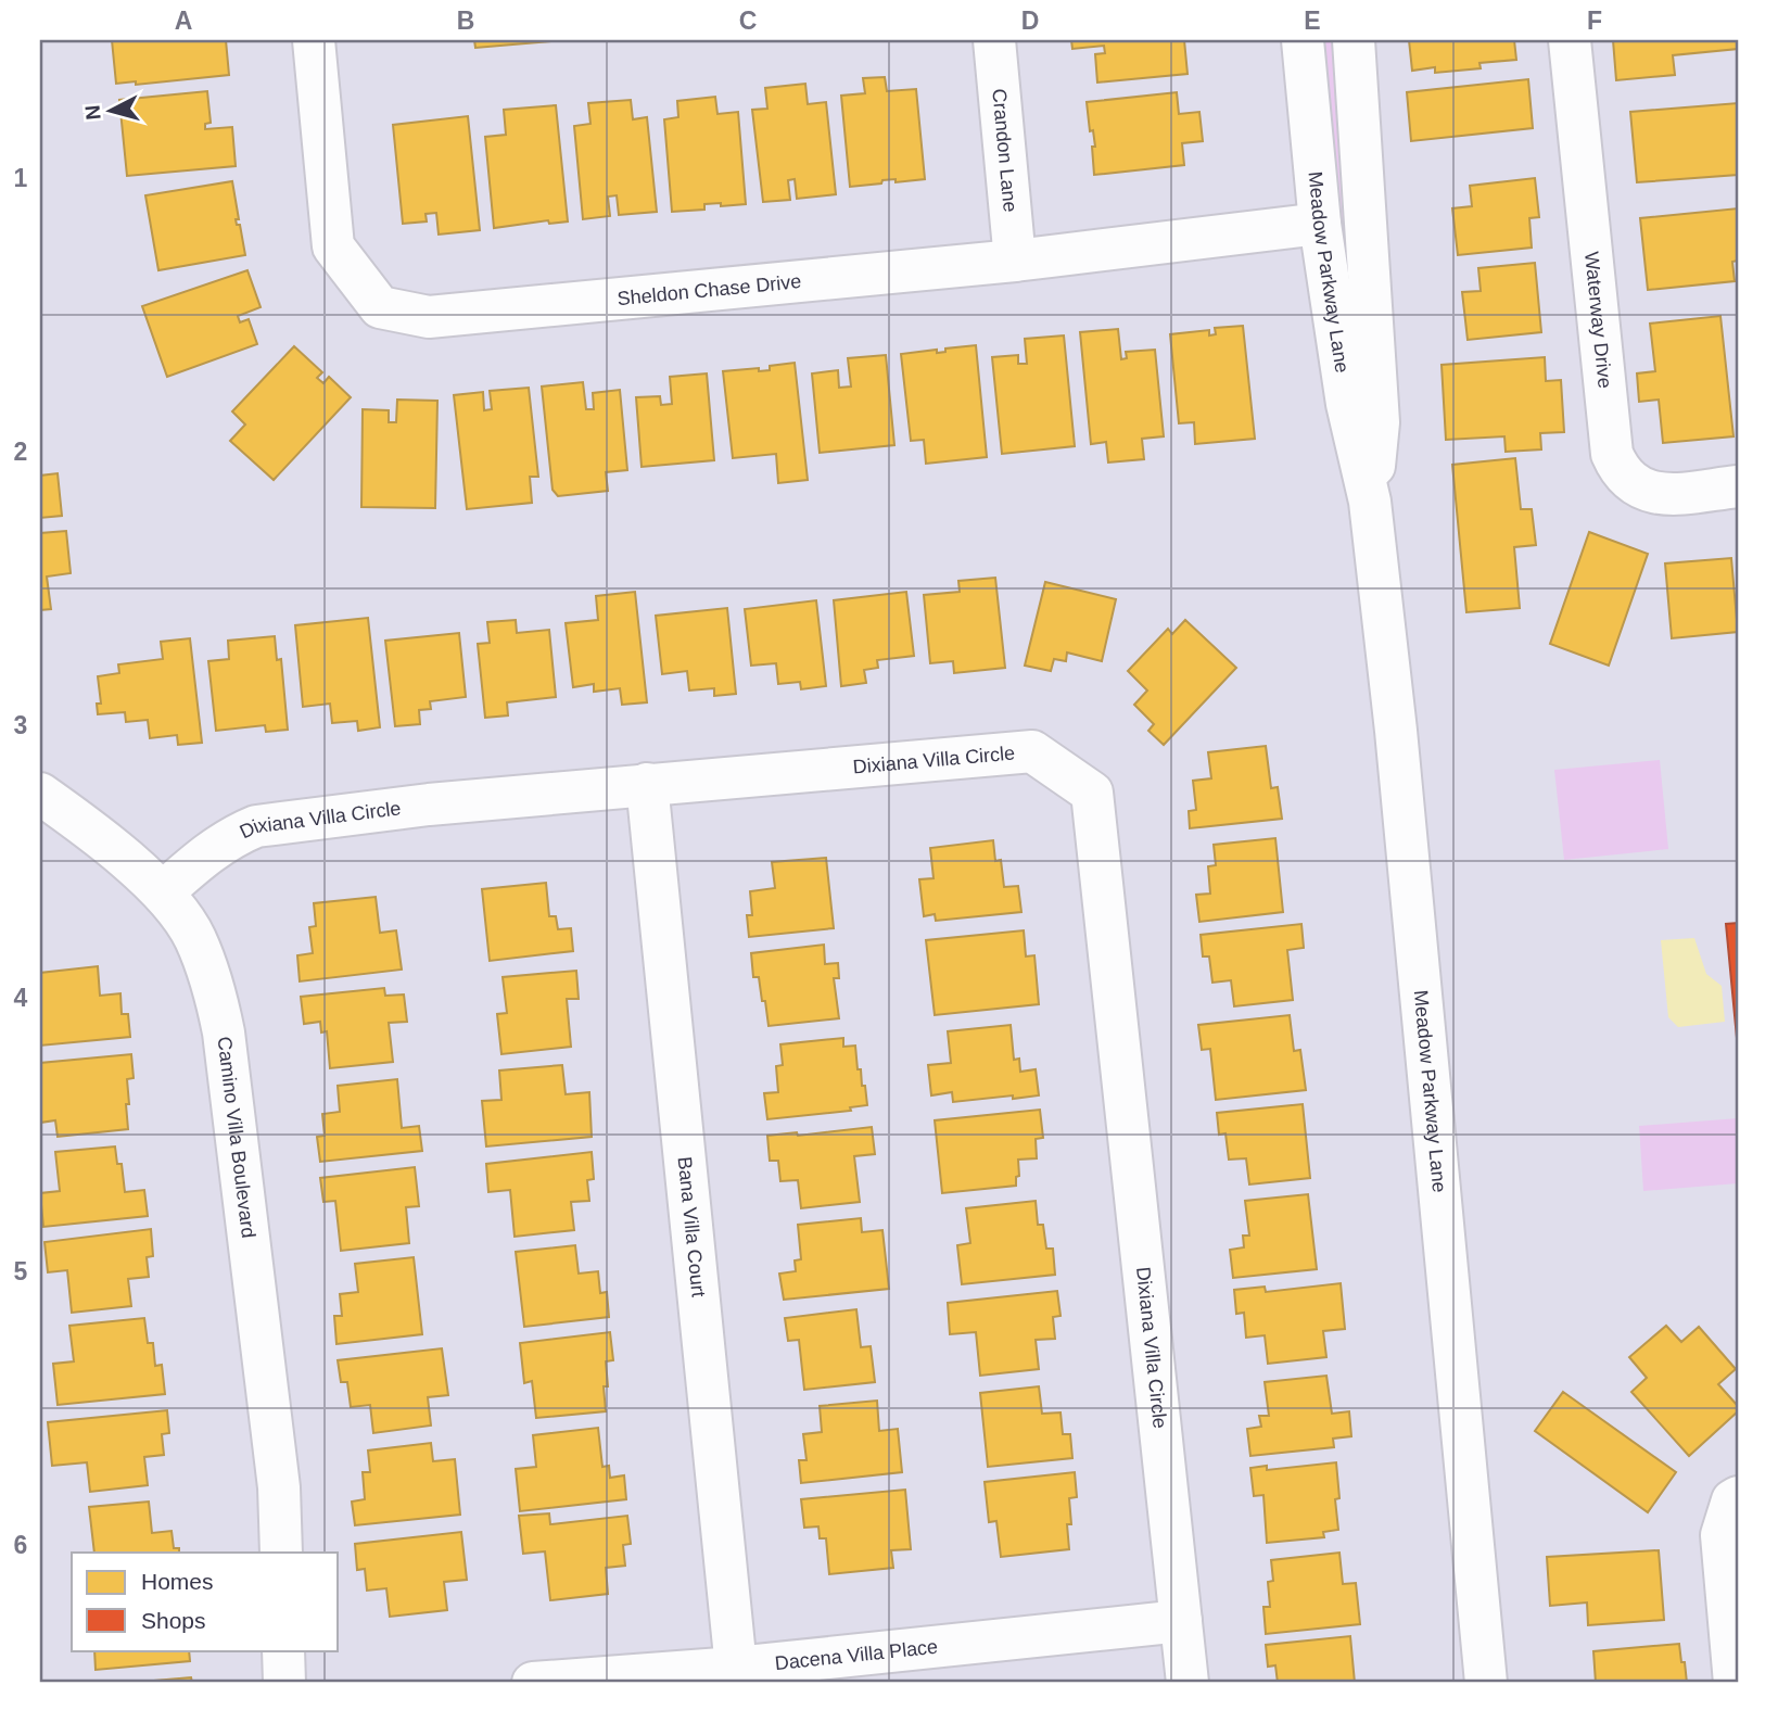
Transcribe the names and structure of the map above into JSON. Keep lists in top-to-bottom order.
{
  "streets": {
    "street": [
      "Crandon Lane",
      "Meadow Parkway Lane",
      "Sheldon Chase Drive",
      "Waterway Drive",
      "Dixiana Villa Circle",
      "Camino Villa Boulevard",
      "Bana Villa Court",
      "Dacena Villa Place"
    ]
  },
  "crossings": [
    ["Crandon Lane", "Sheldon Chase Drive"],
    ["Meadow Parkway Lane", "Sheldon Chase Drive"],
    ["Dixiana Villa Circle", "Camino Villa Boulevard"],
    ["Dixiana Villa Circle", "Bana Villa Court"],
    ["Dixiana Villa Circle", "Dacena Villa Place"],
    ["Bana Villa Court", "Dacena Villa Place"]
  ],
  "legend": ["Homes", "Shops"],
  "north": "left",
  "grid": {
    "columns": [
      "A",
      "B",
      "C",
      "D",
      "E",
      "F"
    ],
    "rows": [
      "1",
      "2",
      "3",
      "4",
      "5",
      "6"
    ]
  }
}
